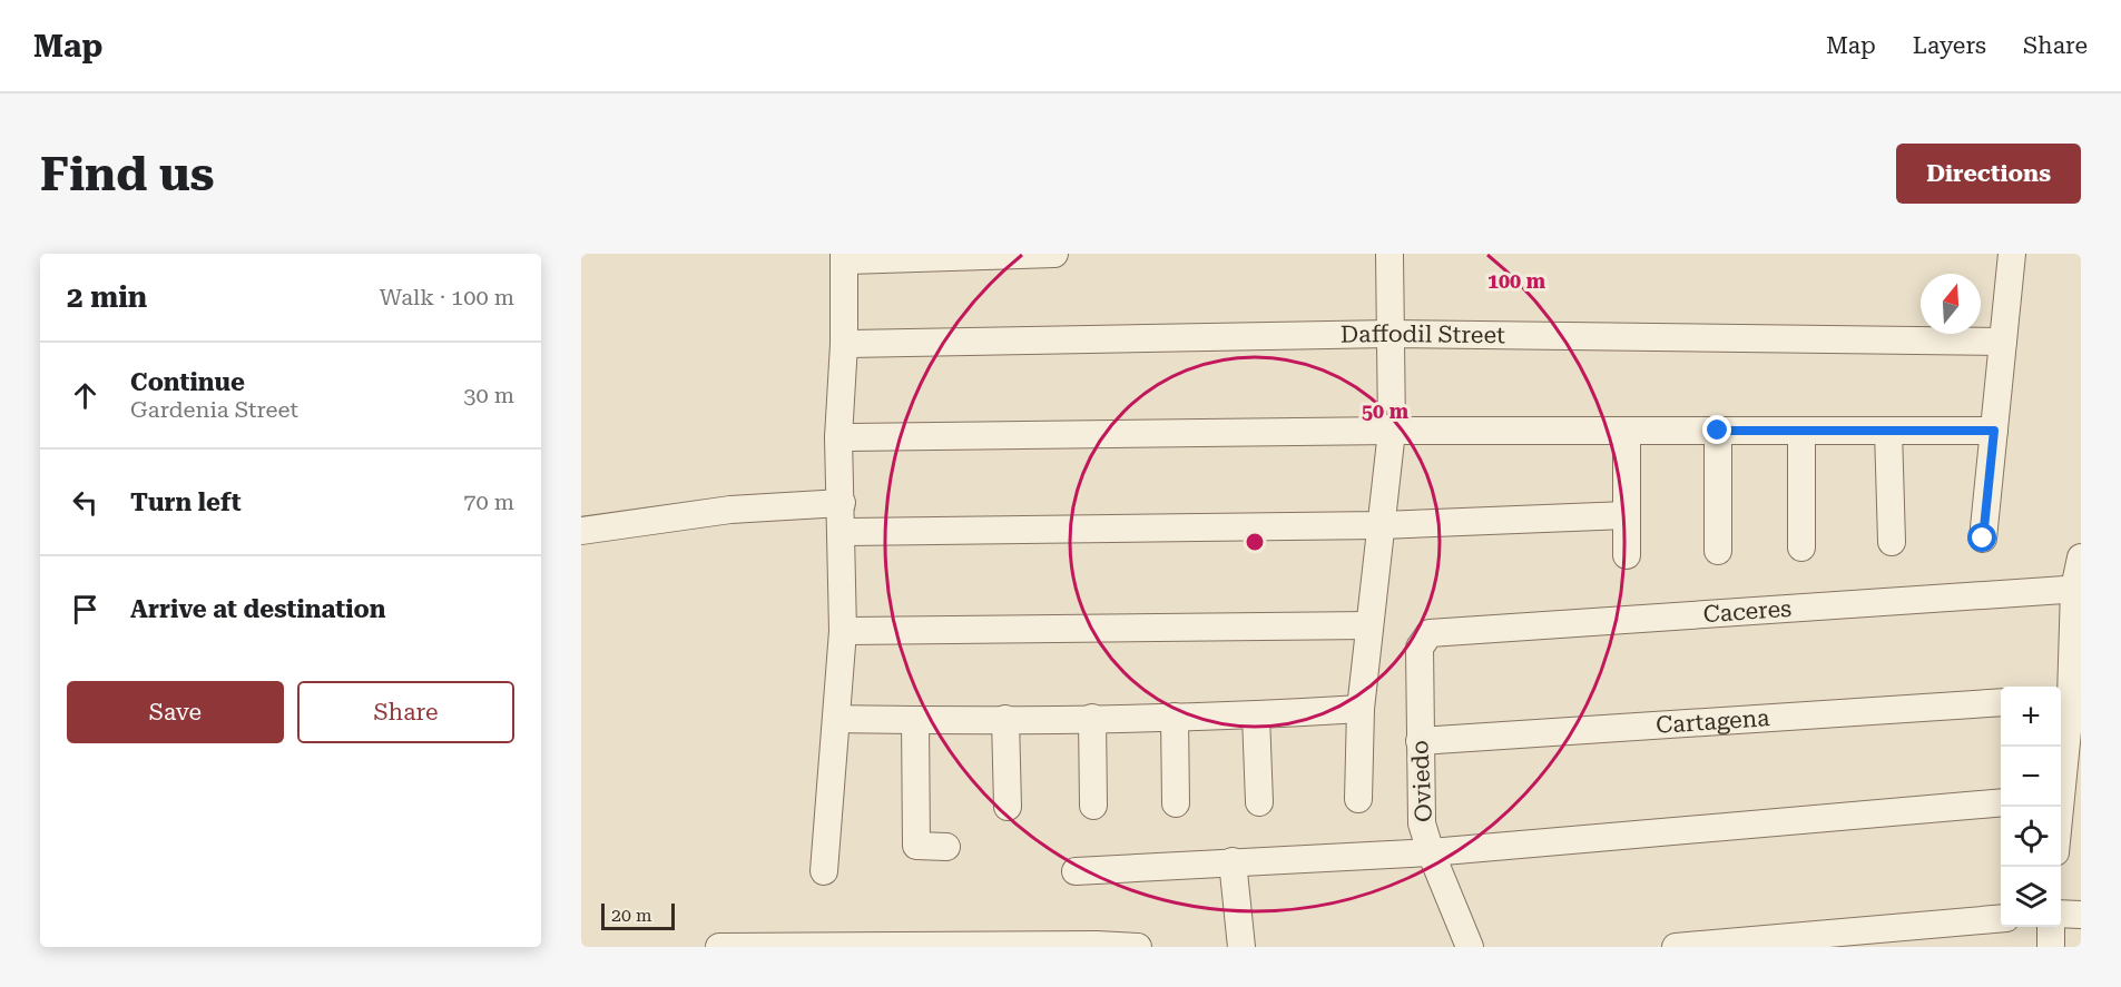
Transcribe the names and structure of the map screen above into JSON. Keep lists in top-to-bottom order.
{
  "streets": {
    "street": [
      "Daffodil Street",
      "Caceres",
      "Cartagena",
      "Oviedo"
    ]
  },
  "crossings": [
    ["Caceres", "Oviedo"],
    ["Cartagena", "Oviedo"]
  ],
  "scale_bar": "20 m",
  "north": "top",
  "page": {
    "header": "Map",
    "nav": ["Map", "Layers", "Share"],
    "buttons": [
      "Directions",
      ["Save", "Share"]
    ],
    "title": "Find us",
    "heading": ["2 min", "Walk · 100 m"],
    "list": [
      ["Continue", "Gardenia Street", "30 m"],
      ["Turn left", "70 m"],
      "Arrive at destination"
    ],
    "map_buttons": ["+", "−"],
    "scale": "20 m"
  },
  "rings": ["100 m", "50 m"]
}
